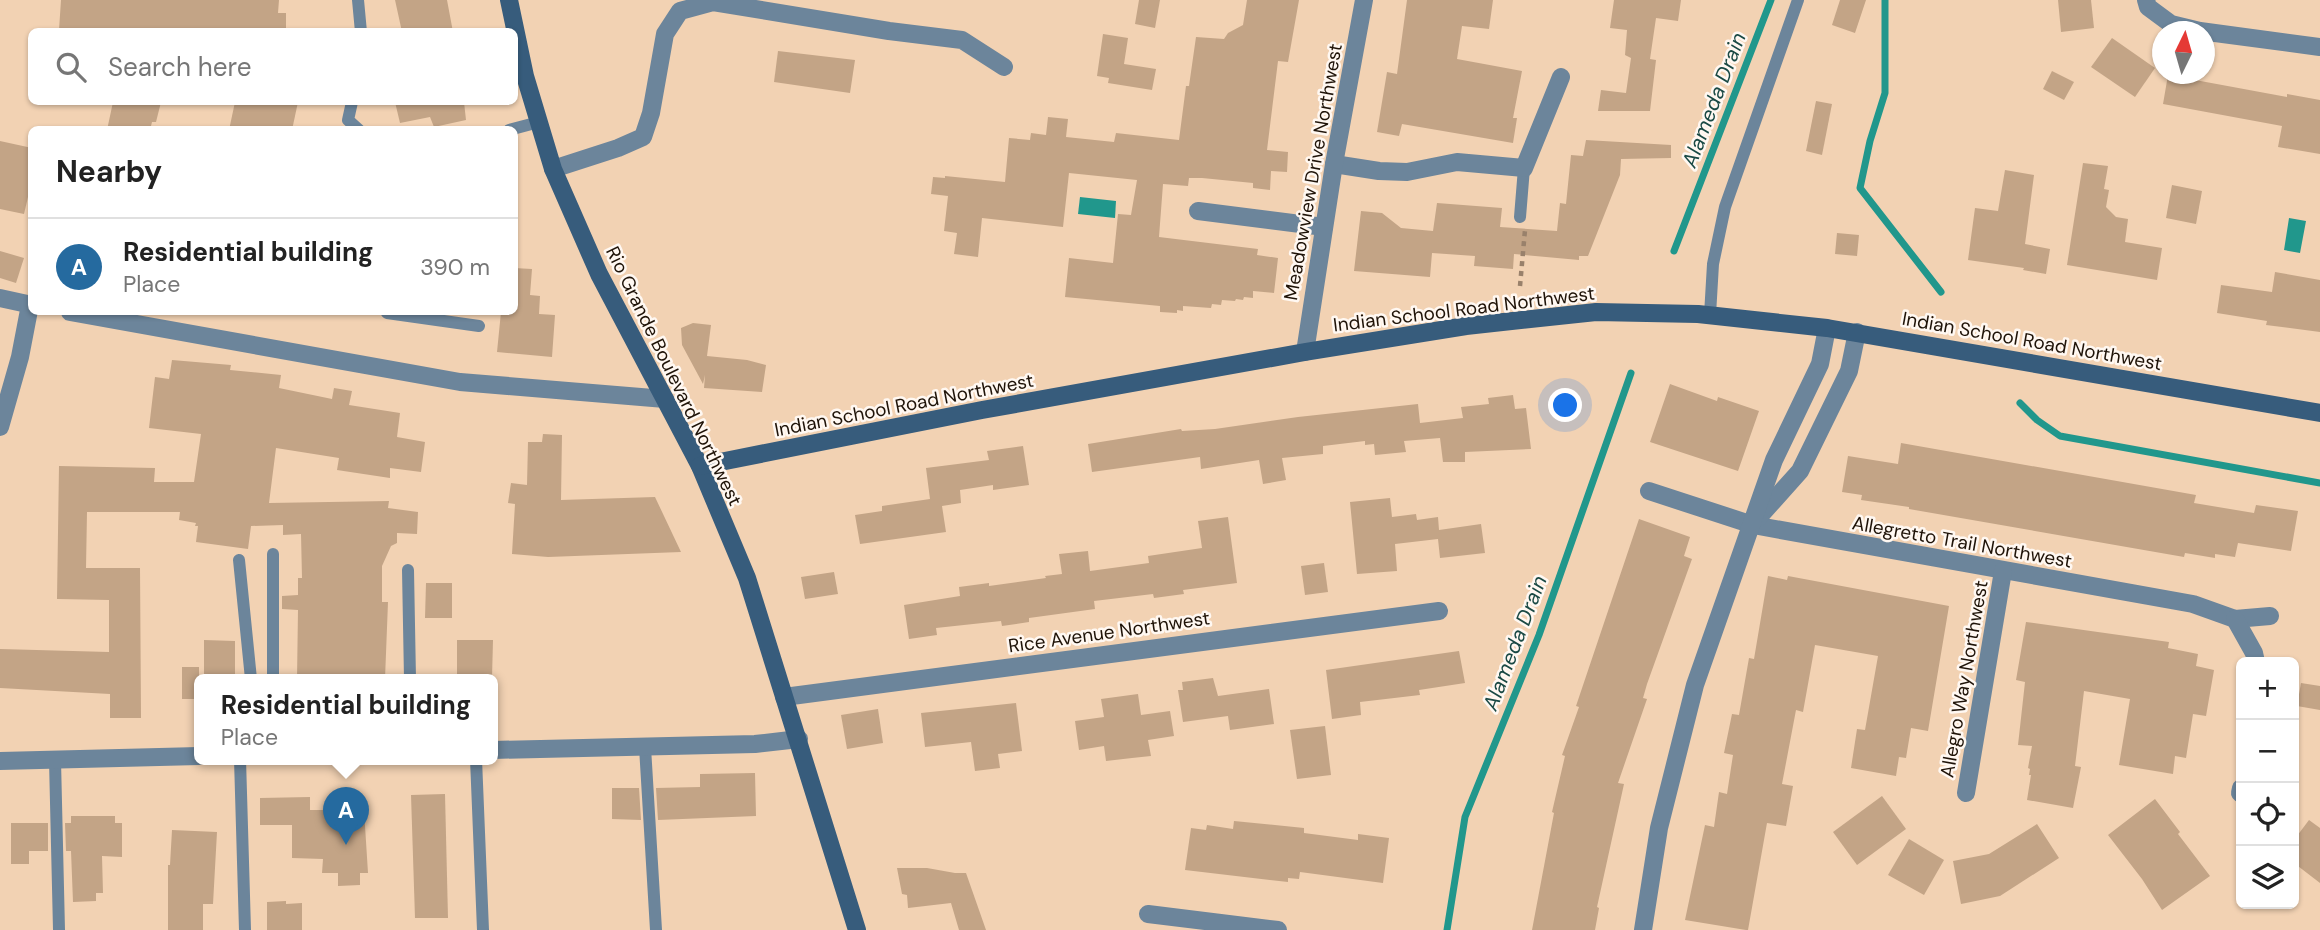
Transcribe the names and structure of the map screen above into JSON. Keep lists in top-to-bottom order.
{
  "streets": {
    "main road": ["Indian School Road Northwest", "Rio Grande Boulevard Northwest"],
    "street": [
      "Meadowview Drive Northwest",
      "Allegretto Trail Northwest",
      "Rice Avenue Northwest",
      "Allegro Way Northwest"
    ]
  },
  "crossings": [
    ["Meadowview Drive Northwest", "Indian School Road Northwest"],
    ["Indian School Road Northwest", "Rio Grande Boulevard Northwest"],
    ["Rio Grande Boulevard Northwest", "Rice Avenue Northwest"],
    ["Allegretto Trail Northwest", "Allegro Way Northwest"]
  ],
  "water": ["Alameda Drain"],
  "north": "top",
  "page": {
    "search": "Search here",
    "heading": "Nearby",
    "list": [
      {
        "mark": "A",
        "name": "Residential building",
        "note": "Place",
        "value": "390 m"
      }
    ],
    "map_buttons": ["+", "−"],
    "popup": ["Residential building", "Place"],
    "pins": "A"
  }
}
